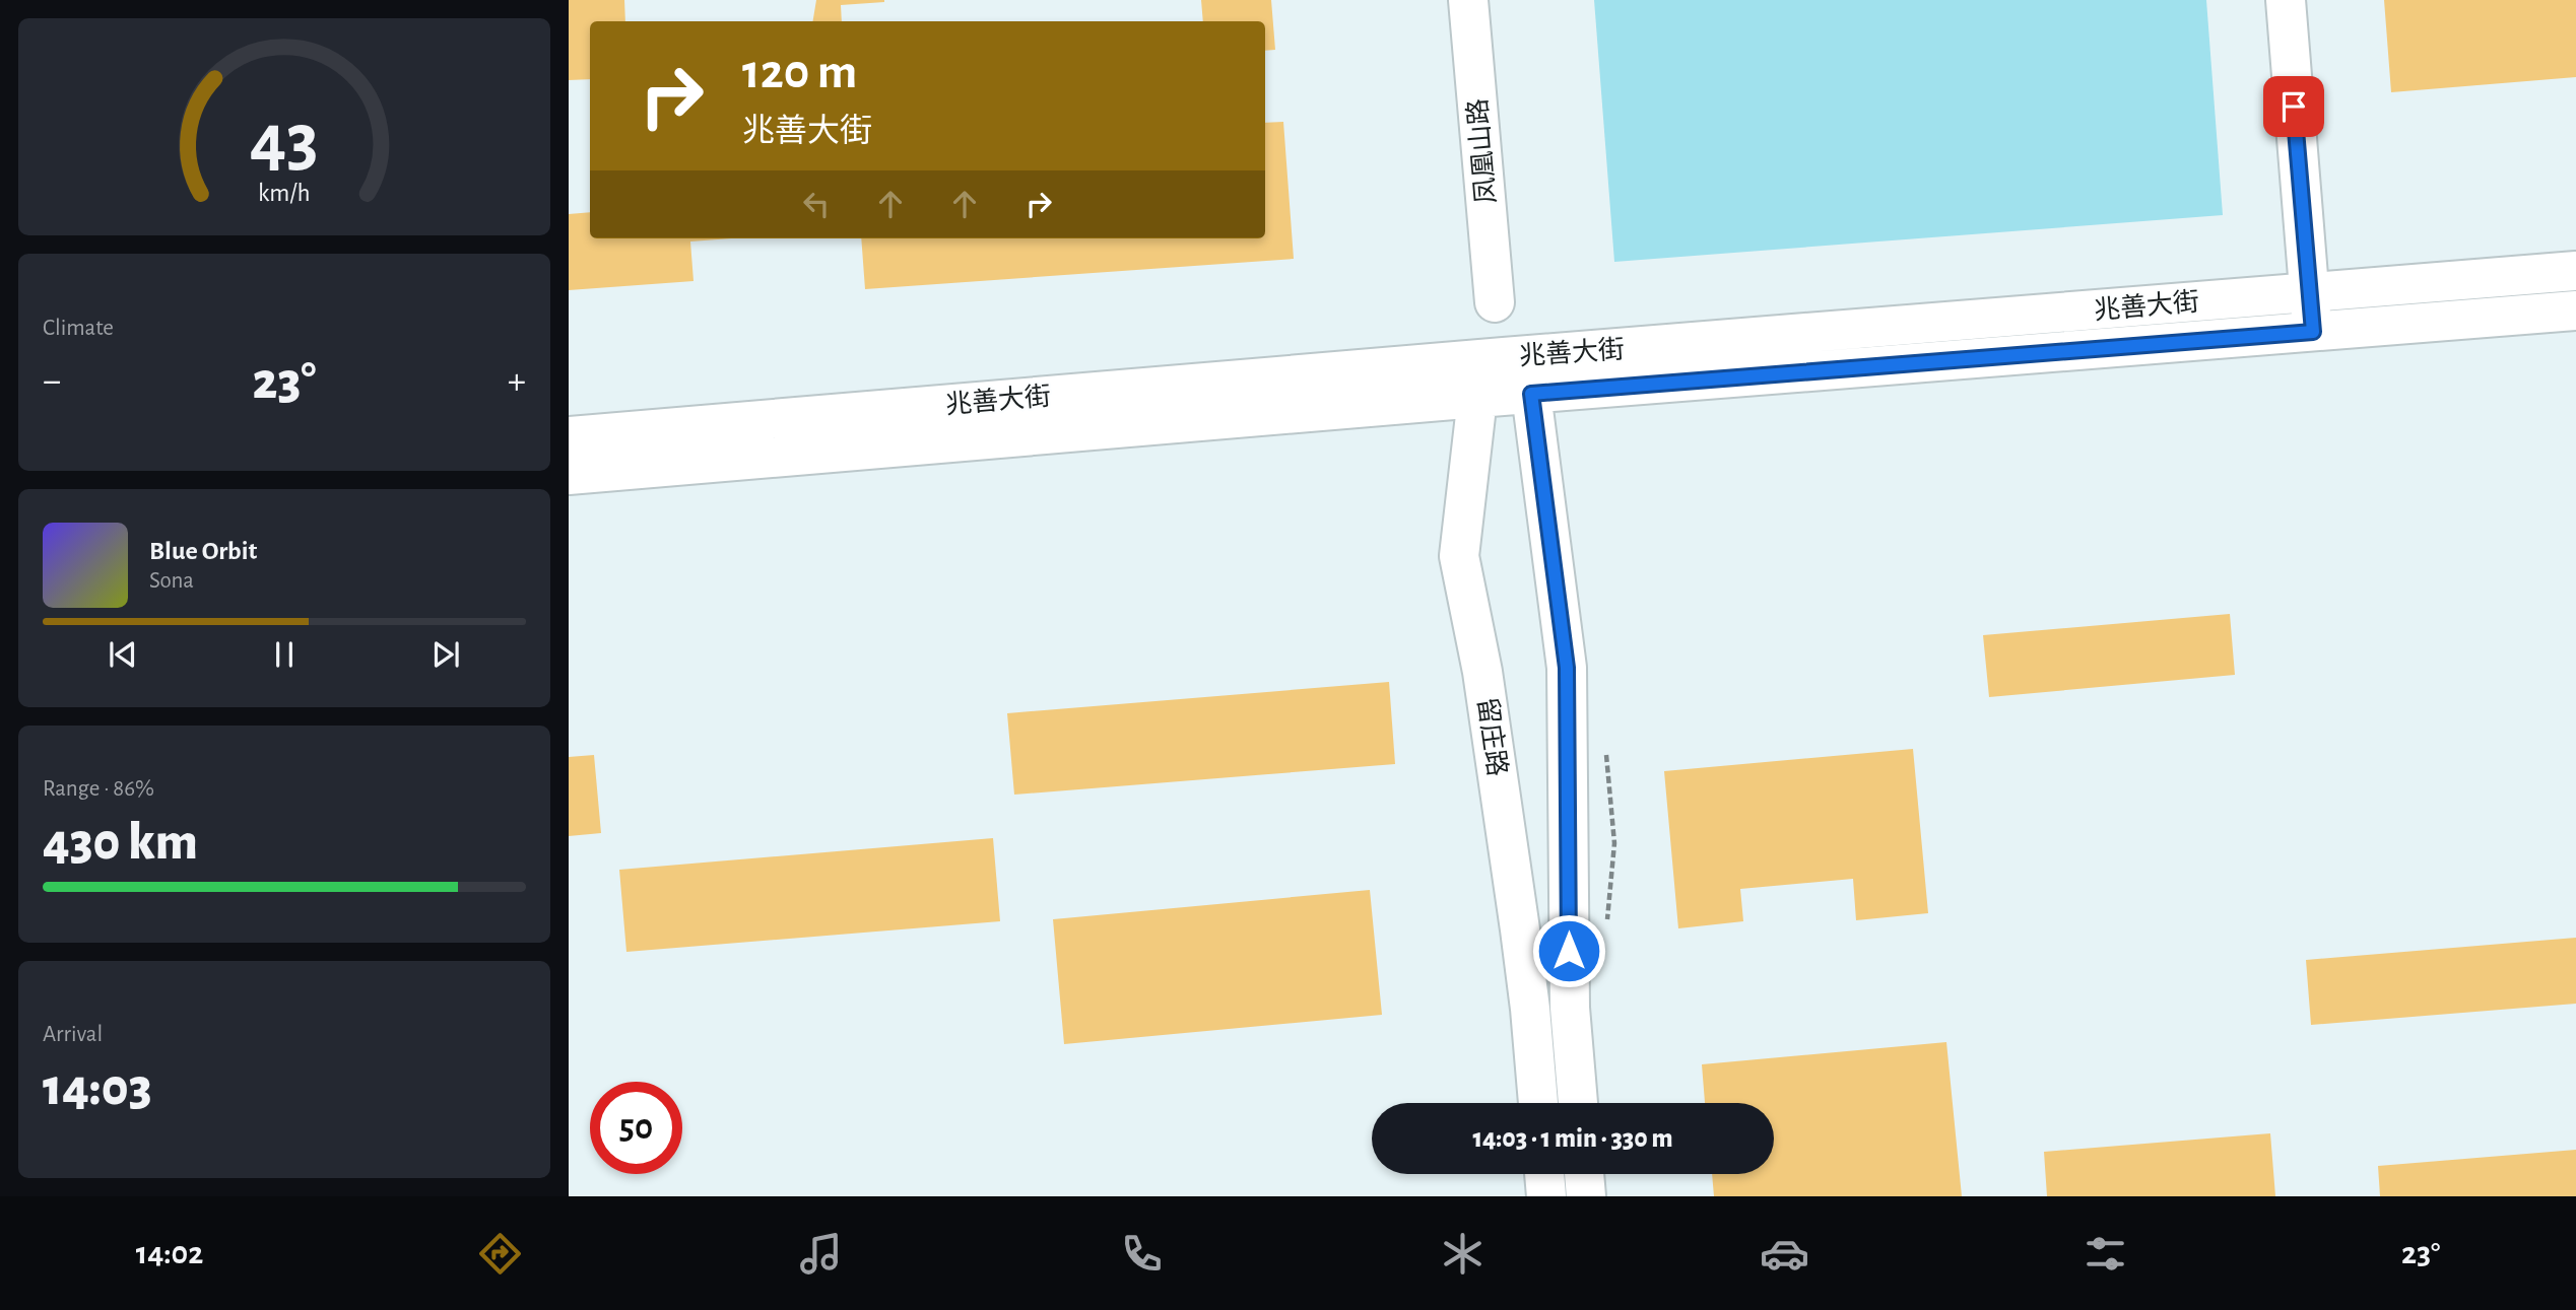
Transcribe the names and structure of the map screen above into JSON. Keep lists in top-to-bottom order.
{
  "streets": {
    "main road": ["凤凰山路", "兆善大街", "留庄路"]
  },
  "crossings": [
    ["兆善大街", "留庄路"]
  ],
  "page": {
    "turn": ["120 m", "兆善大街"],
    "tile": [
      "Climate",
      ["Range · 86%", "430 km"],
      ["Arrival", "14:03"]
    ],
    "heat": ["−", "23°", "+"],
    "song": ["Blue Orbit", "Sona"],
    "limit": "50",
    "trip": "14:03 · 1 min · 330 m",
    "tabs": ["14:02", "23°"],
    "gauge": ["43", "km/h"]
  }
}
